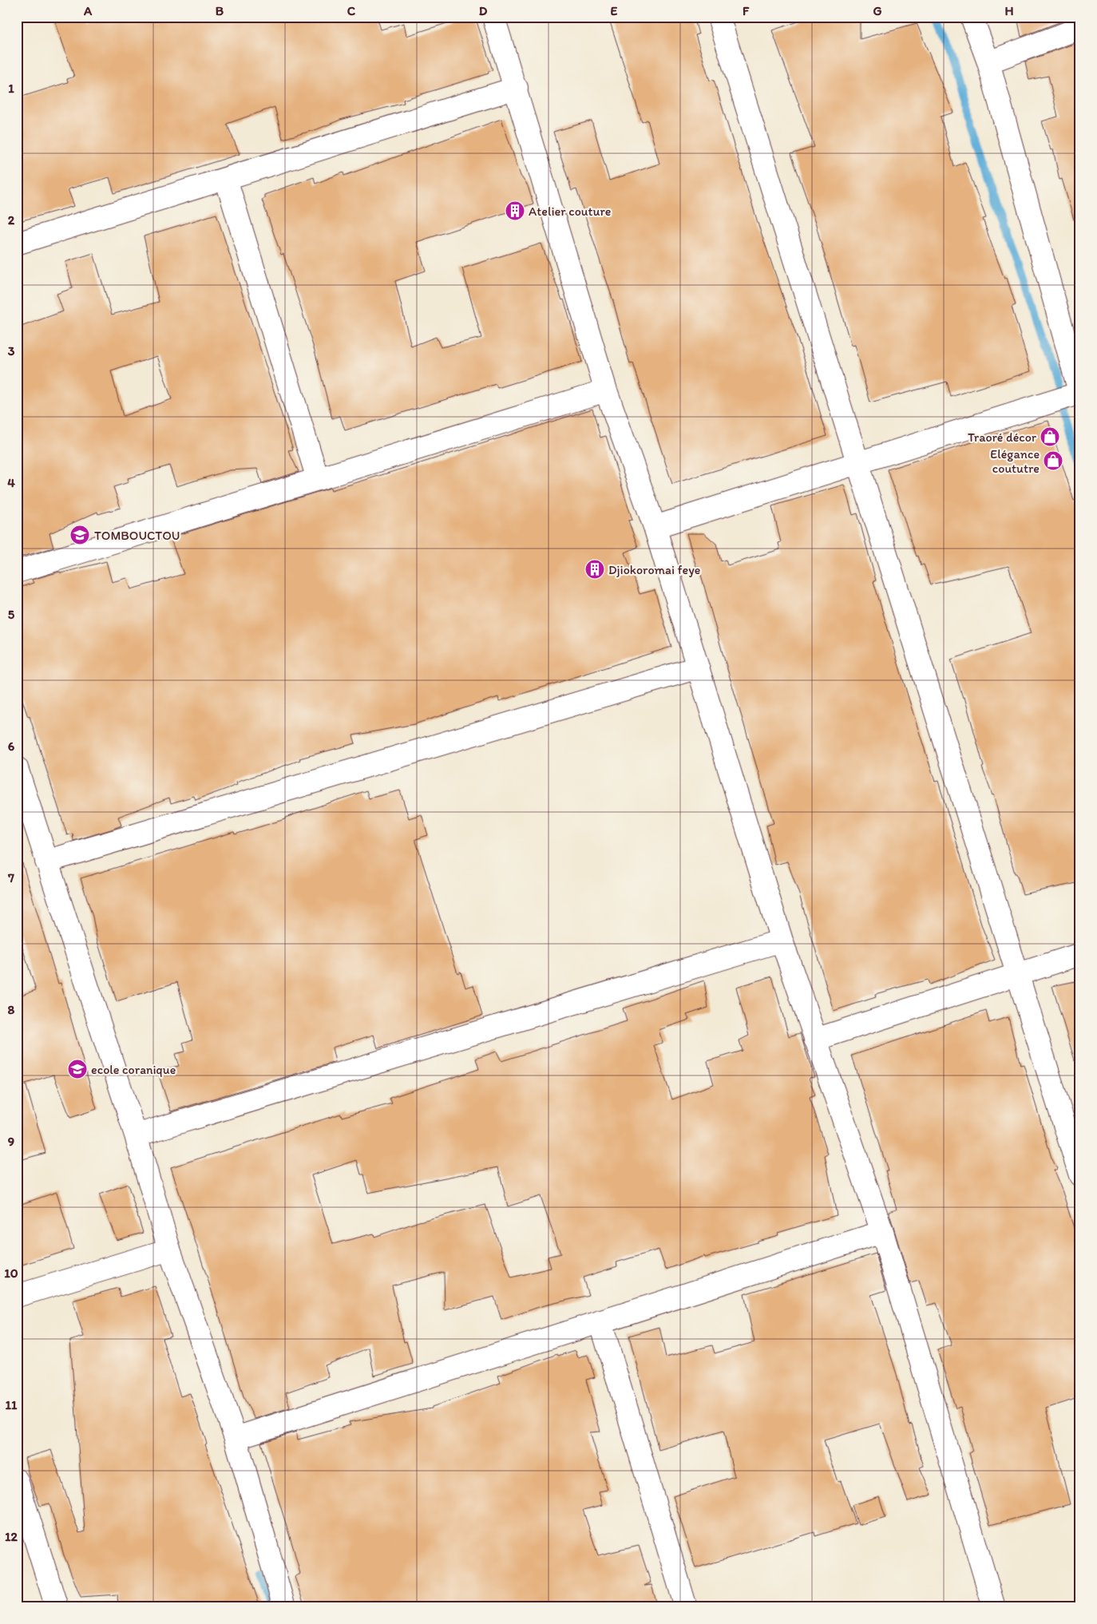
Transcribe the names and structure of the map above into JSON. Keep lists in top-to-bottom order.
{
  "places": {
    "building": ["Atelier couture", "Djiokoromai feye"],
    "shop": ["Traoré décor", "Elégance coututre"],
    "school or university": ["TOMBOUCTOU", "ecole coranique"]
  },
  "grid": {
    "columns": [
      "A",
      "B",
      "C",
      "D",
      "E",
      "F",
      "G",
      "H"
    ],
    "rows": [
      "1",
      "2",
      "3",
      "4",
      "5",
      "6",
      "7",
      "8",
      "9",
      "10",
      "11",
      "12"
    ]
  }
}
